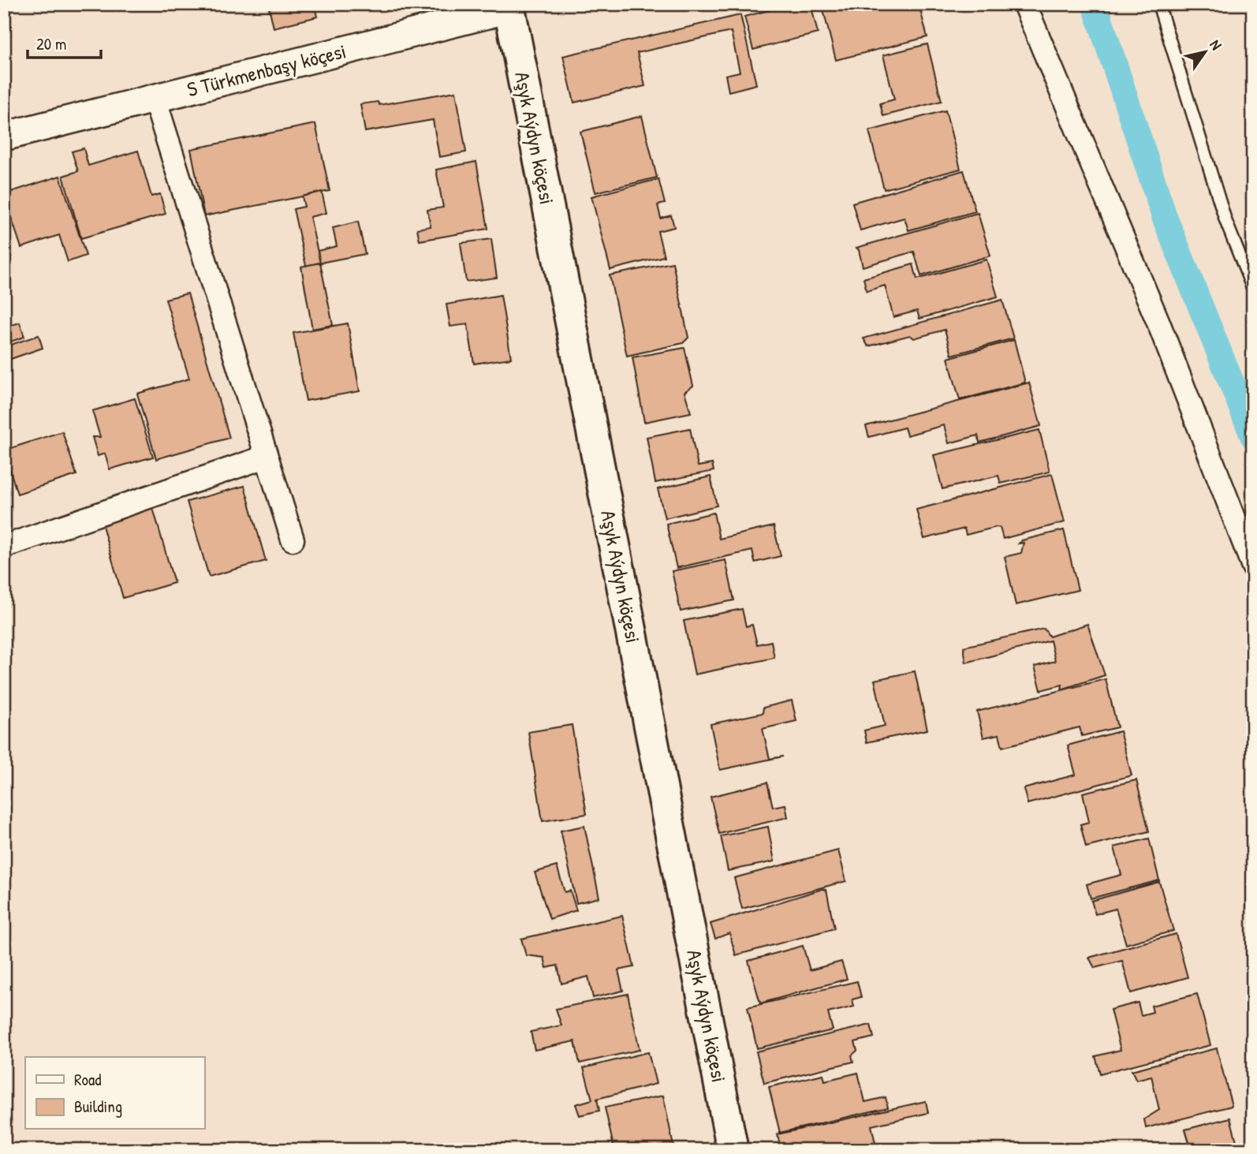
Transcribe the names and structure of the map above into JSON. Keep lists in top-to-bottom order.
{
  "streets": {
    "main road": ["Aşyk Aýdyn köçesi"],
    "street": ["S Türkmenbaşy köçesi"]
  },
  "crossings": [
    ["S Türkmenbaşy köçesi", "Aşyk Aýdyn köçesi"]
  ],
  "legend": ["Road", "Building"],
  "scale_bar": "20 m",
  "north": "top right"
}
